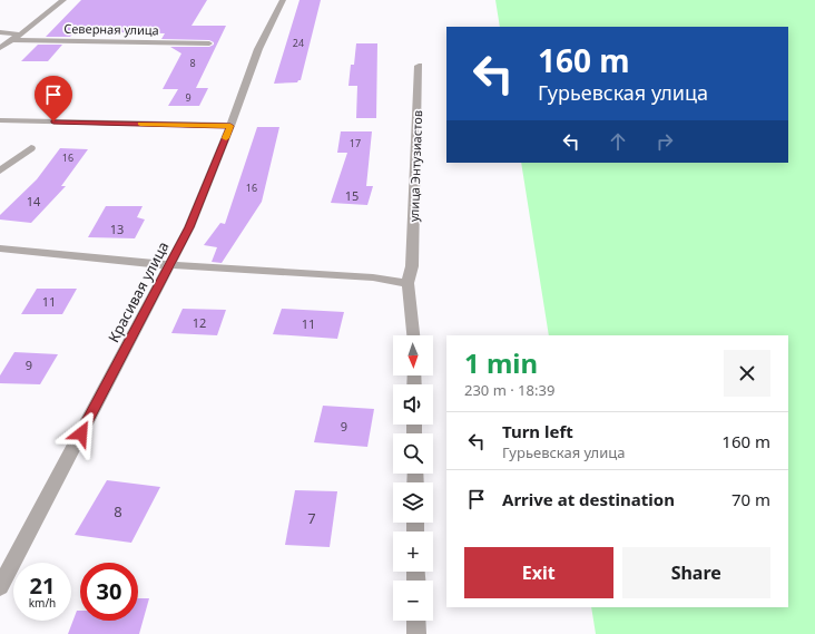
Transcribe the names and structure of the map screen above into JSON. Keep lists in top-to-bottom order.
{
  "streets": {
    "street": ["Северная улица", "улица Энтузиастов", "Красивая улица"]
  },
  "house_numbers": [
    "24",
    "8",
    "9",
    "17",
    "16",
    "16",
    "15",
    "14",
    "13",
    "11",
    "12",
    "11",
    "9",
    "9",
    "8",
    "7"
  ],
  "north": "bottom",
  "page": {
    "turn": ["160 m", "Гурьевская улица"],
    "map_buttons": ["+", "−"],
    "heading": ["1 min", "230 m · 18:39"],
    "list": [
      {
        "name": "Turn left",
        "note": "Гурьевская улица",
        "value": "160 m"
      },
      {
        "name": "Arrive at destination",
        "value": "70 m"
      }
    ],
    "buttons": ["Exit", "Share"],
    "speed": "21 km/h",
    "limit": "30"
  }
}
